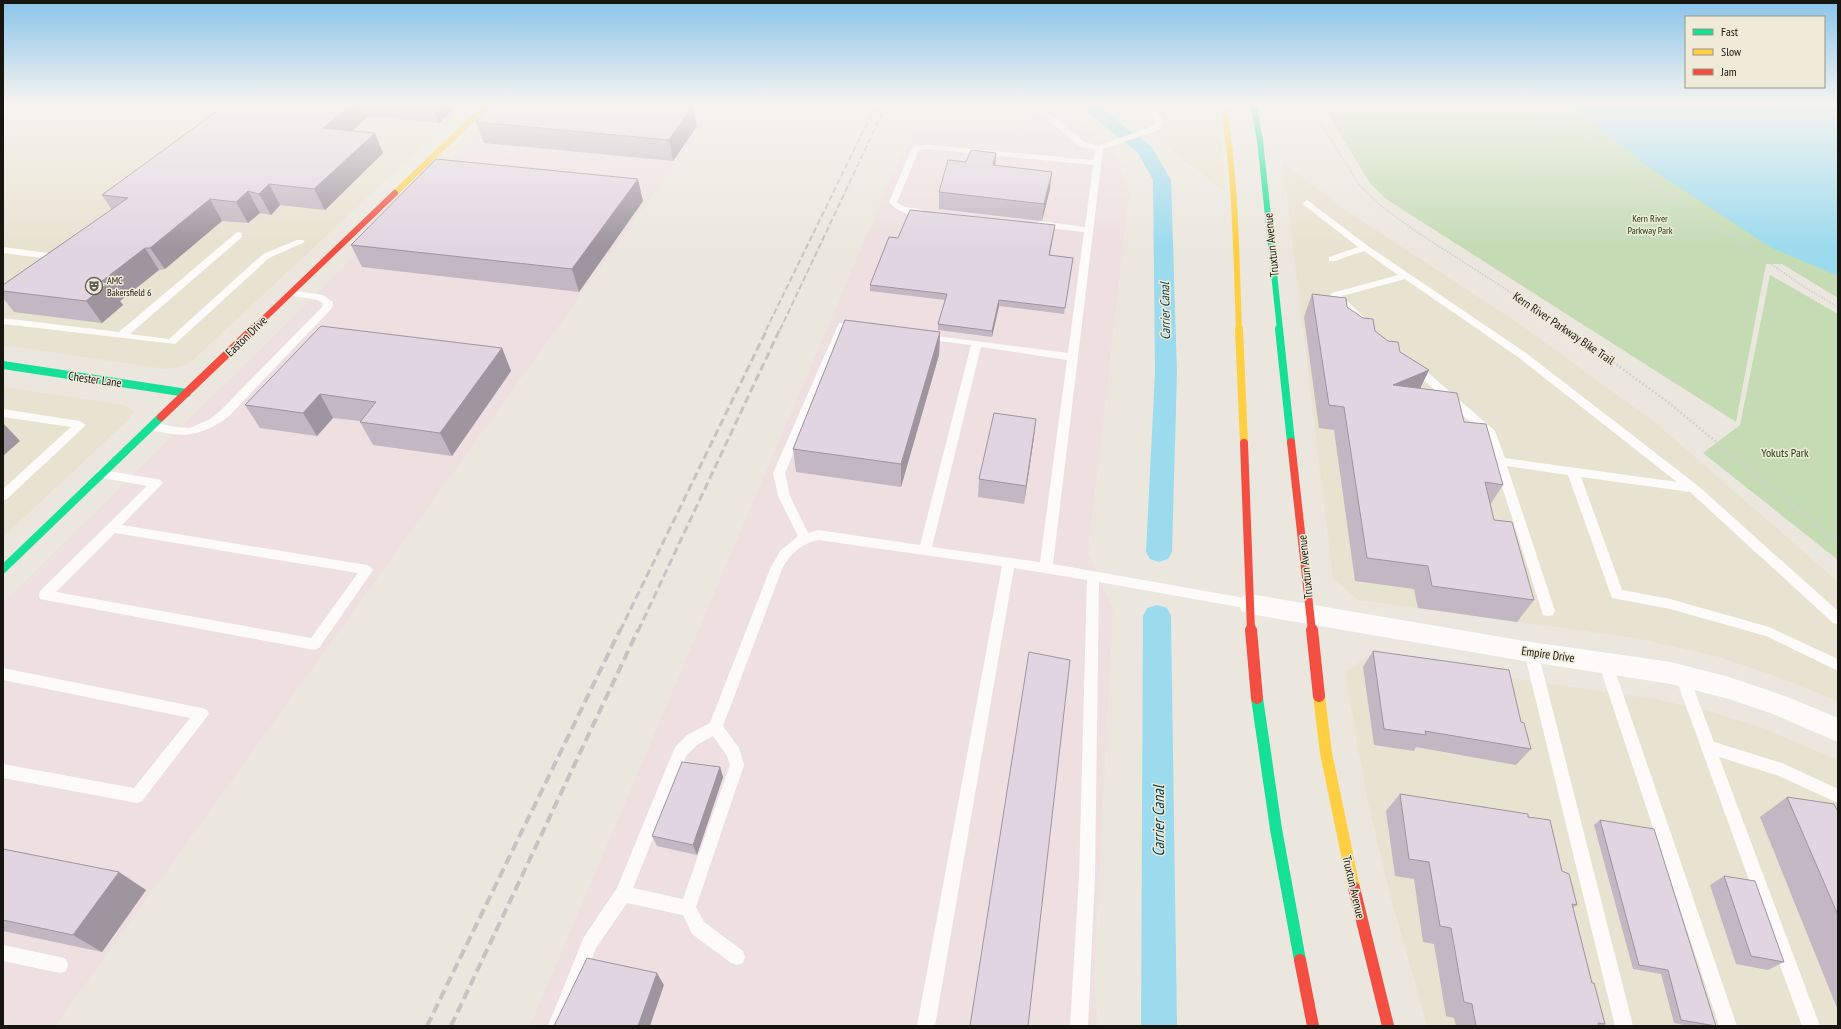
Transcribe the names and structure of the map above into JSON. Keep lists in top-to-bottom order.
{
  "streets": {
    "main road": ["Truxtun Avenue", "Easton Drive", "Chester Lane"],
    "street": ["Empire Drive"],
    "path": ["Kern River Parkway Bike Trail"]
  },
  "crossings": [
    ["Truxtun Avenue", "Empire Drive"],
    ["Easton Drive", "Chester Lane"]
  ],
  "water": ["Carrier Canal"],
  "parks": ["Kern River Parkway Park", "Yokuts Park"],
  "places": {
    "theatre": ["AMC Bakersfield 6"]
  },
  "legend": ["Fast", "Slow", "Jam"]
}
